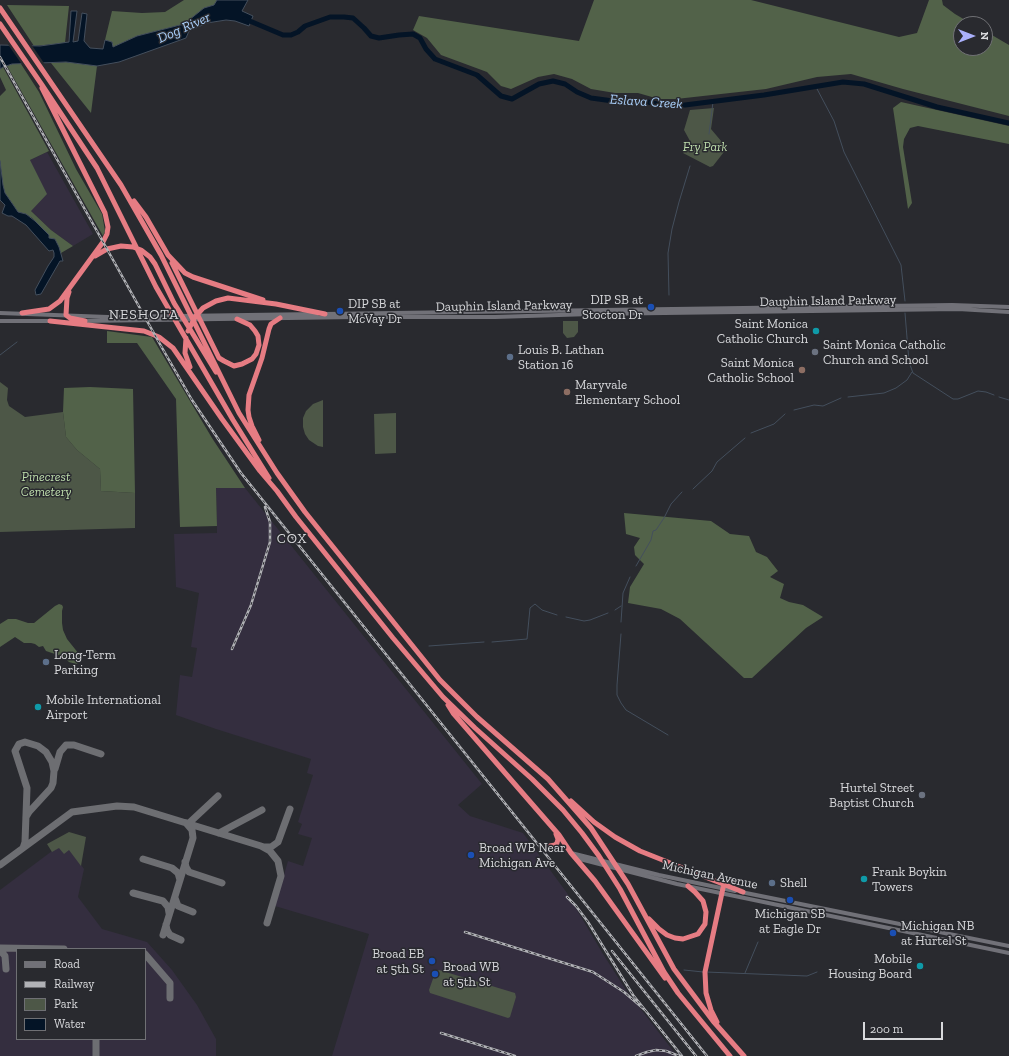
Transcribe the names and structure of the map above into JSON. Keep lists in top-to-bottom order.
{
  "streets": {
    "main road": ["Dauphin Island Parkway", "Michigan Avenue"]
  },
  "districts": ["NESHOTA", "COX"],
  "water": ["Dog River", "Eslava Creek"],
  "parks": ["Fry Park", "Pinecrest Cemetery"],
  "places": [
    "DIP SB at Stocton Dr",
    "DIP SB at McVay Dr",
    "Saint Monica Catholic Church",
    "Saint Monica Catholic Church and School",
    "Louis B. Lathan Station 16",
    "Saint Monica Catholic School",
    "Maryvale Elementary School",
    "Long-Term Parking",
    "Mobile International Airport",
    "Hurtel Street Baptist Church",
    "Broad WB Near Michigan Ave",
    "Frank Boykin Towers",
    "Shell",
    "Michigan SB at Eagle Dr",
    "Michigan NB at Hurtel St",
    "Broad EB at 5th St",
    "Mobile Housing Board",
    "Broad WB at 5th St"
  ],
  "legend": [
    "Road",
    "Railway",
    "Park",
    "Water"
  ],
  "scale_bar": "200 m",
  "north": "right"
}
